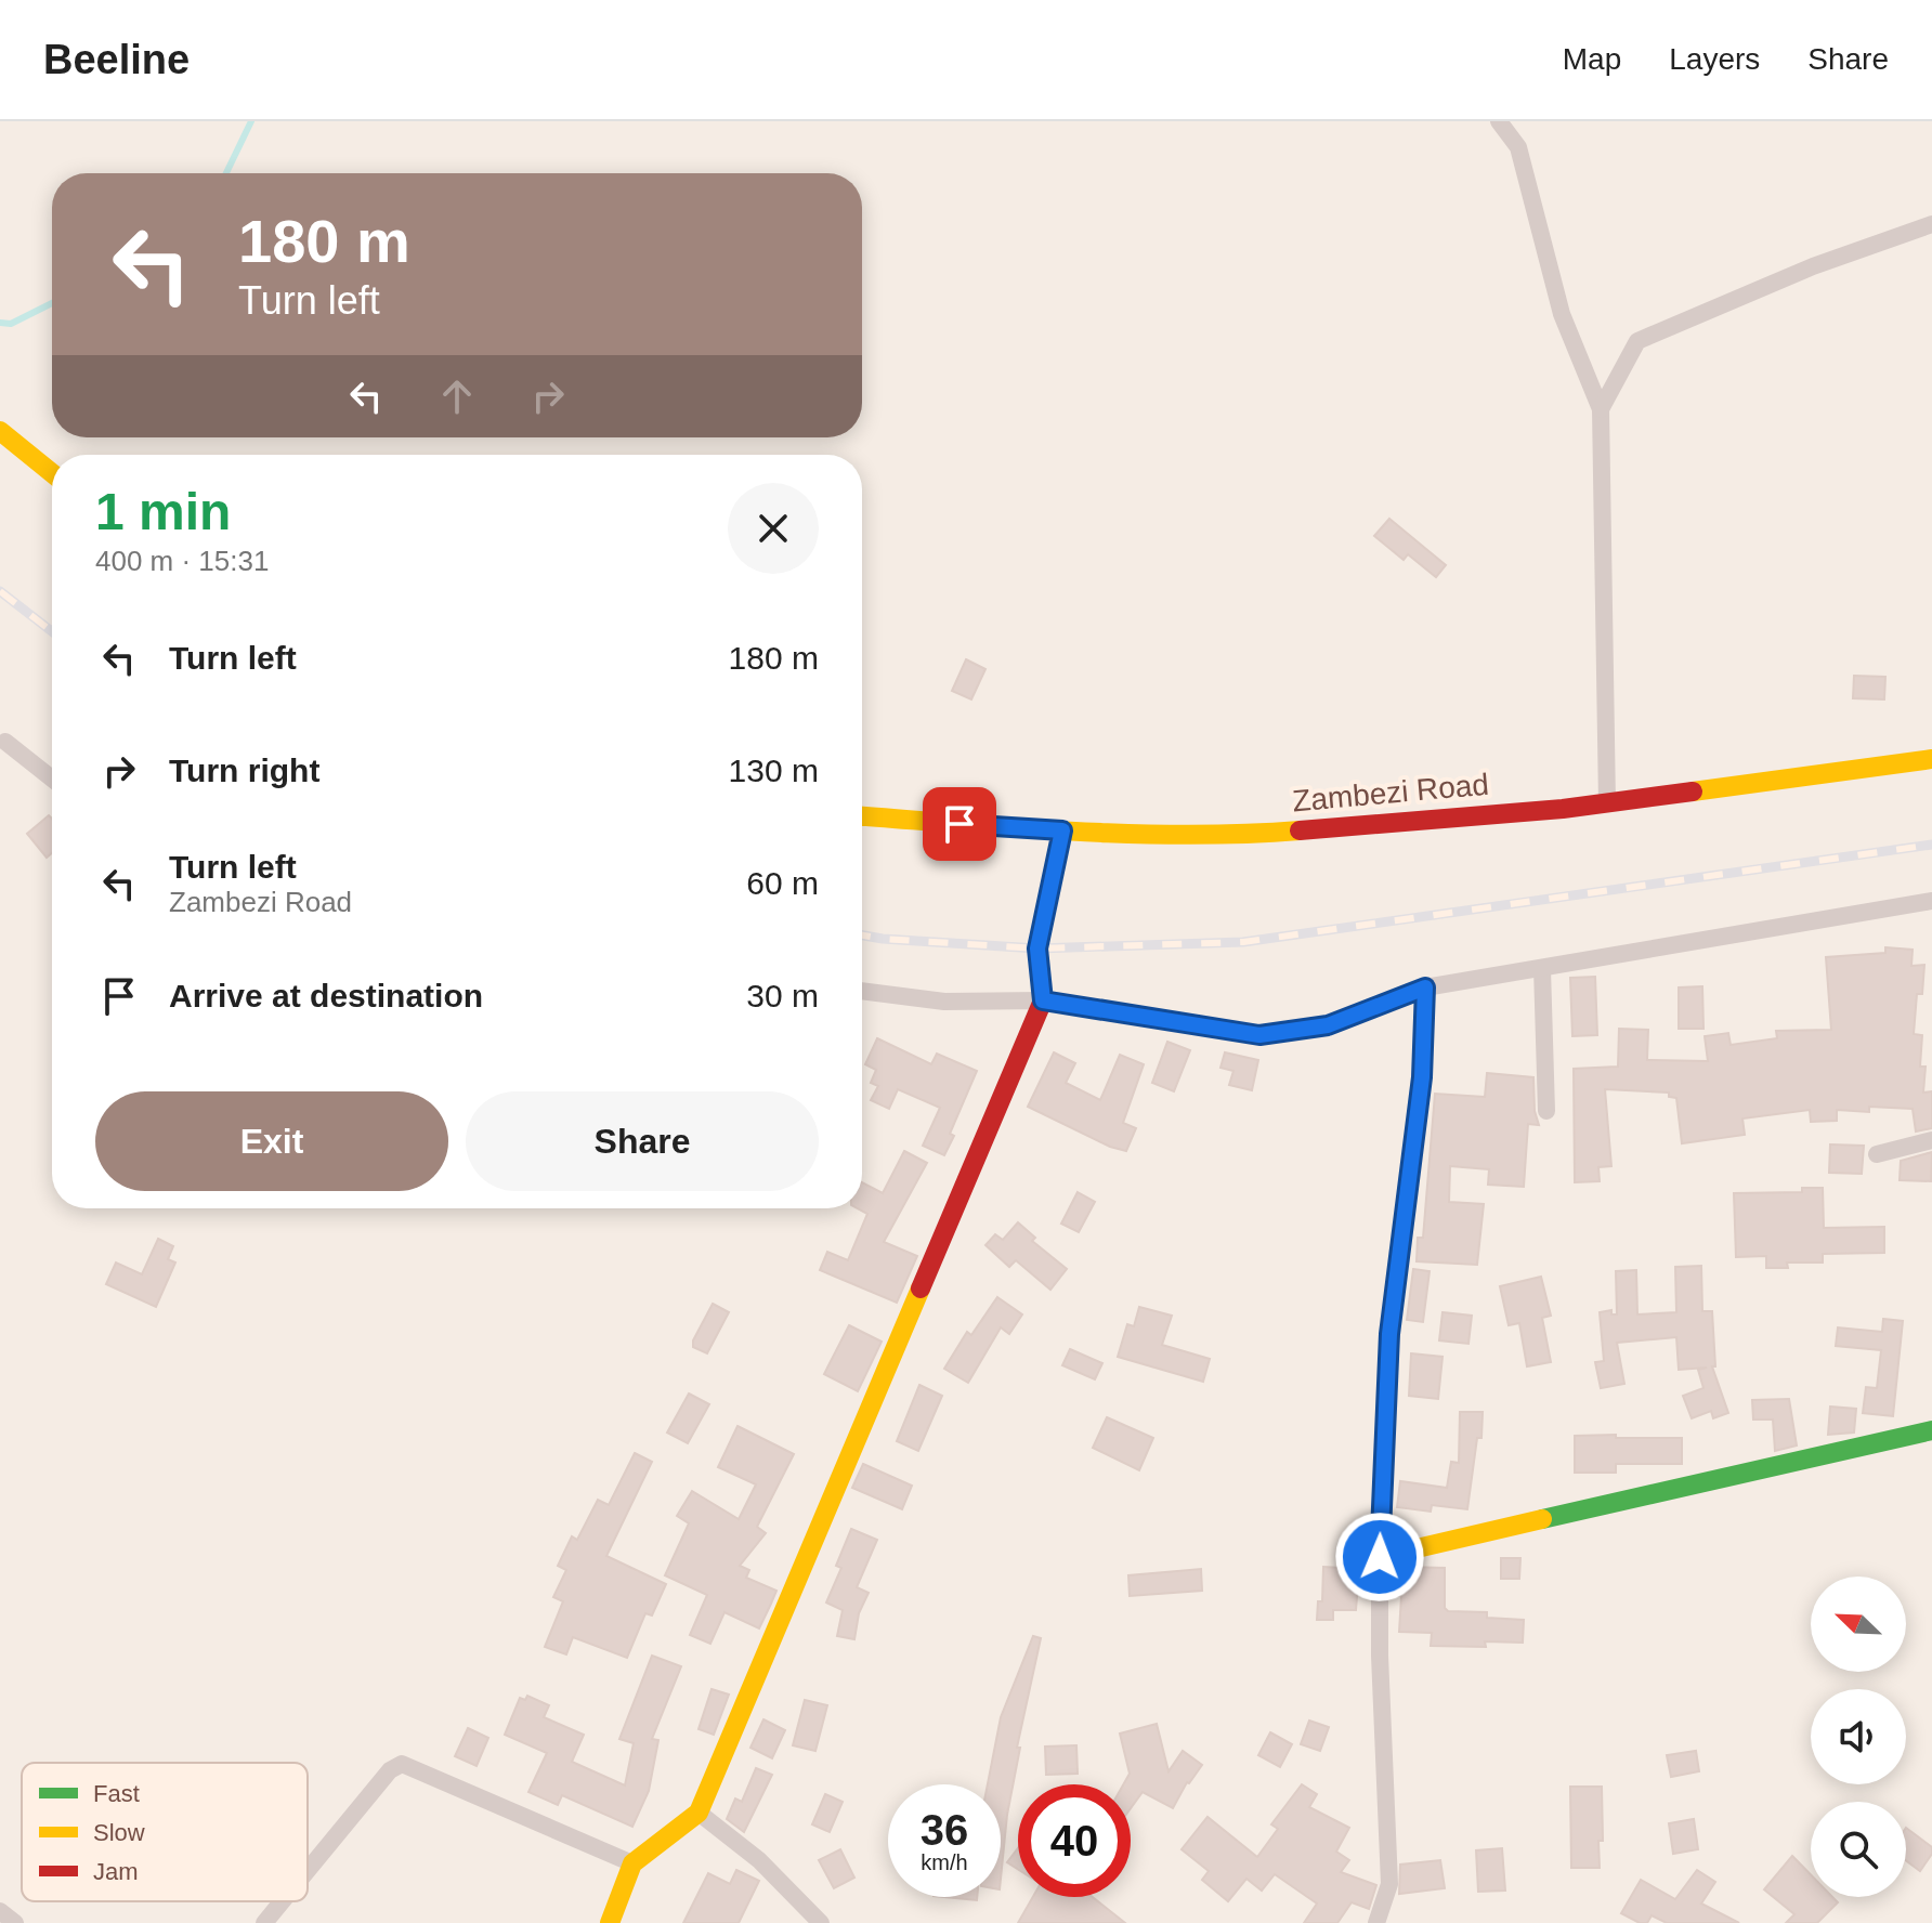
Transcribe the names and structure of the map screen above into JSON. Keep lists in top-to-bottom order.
{
  "streets": {
    "street": ["Zambezi Road"]
  },
  "legend": ["Fast", "Slow", "Jam"],
  "north": "top left",
  "page": {
    "header": "Beeline",
    "nav": ["Map", "Layers", "Share"],
    "turn": ["180 m", "Turn left"],
    "heading": ["1 min", "400 m · 15:31"],
    "list": [
      {
        "name": "Turn left",
        "value": "180 m"
      },
      {
        "name": "Turn right",
        "value": "130 m"
      },
      {
        "name": "Turn left",
        "note": "Zambezi Road",
        "value": "60 m"
      },
      {
        "name": "Arrive at destination",
        "value": "30 m"
      }
    ],
    "buttons": ["Exit", "Share"],
    "speed": "36 km/h",
    "limit": "40"
  }
}
